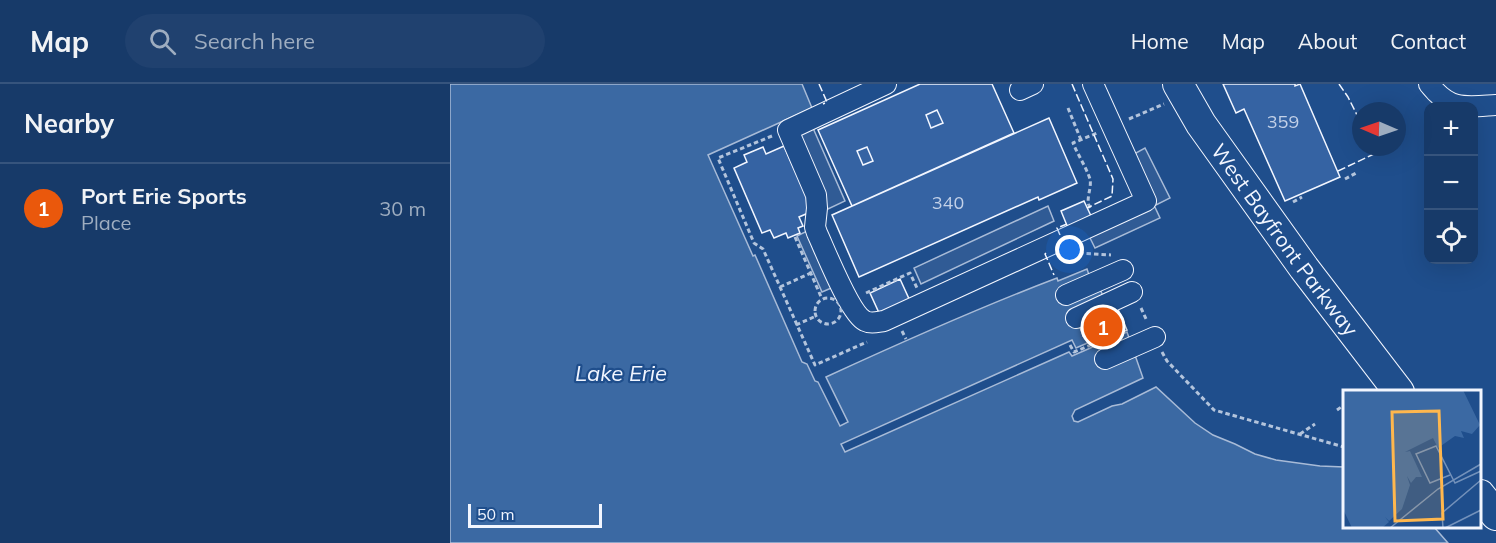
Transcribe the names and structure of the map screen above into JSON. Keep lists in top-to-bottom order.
{
  "streets": {
    "highway": ["West Bayfront Parkway"]
  },
  "water": ["Lake Erie"],
  "house_numbers": ["359", "340"],
  "scale_bar": "50 m",
  "north": "left",
  "page": {
    "header": "Map",
    "search": "Search here",
    "nav": [
      "Home",
      "Map",
      "About",
      "Contact"
    ],
    "heading": "Nearby",
    "map_buttons": ["+", "−"],
    "list": [
      {
        "mark": "1",
        "name": "Port Erie Sports",
        "note": "Place",
        "value": "30 m"
      }
    ],
    "pins": "1",
    "scale": "50 m"
  }
}
